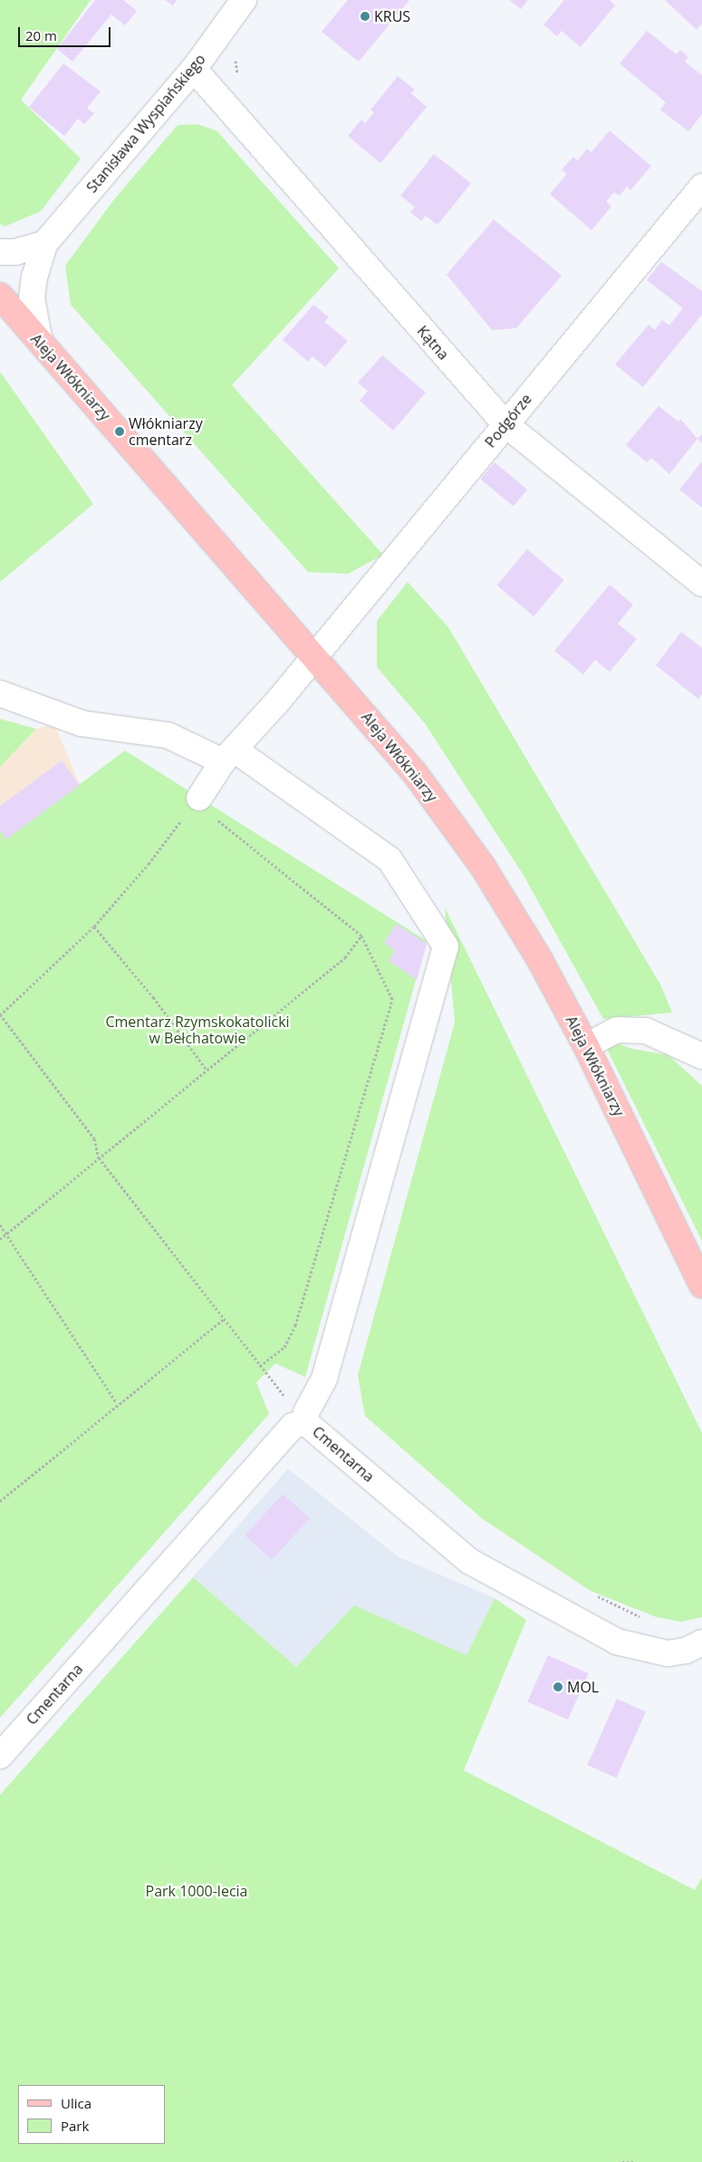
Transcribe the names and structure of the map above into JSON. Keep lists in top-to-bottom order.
{
  "streets": {
    "main road": ["Aleja Włókniarzy"],
    "street": [
      "Stanisława Wyspiańskiego",
      "Kątna",
      "Podgórze",
      "Cmentarna"
    ]
  },
  "crossings": [
    ["Stanisława Wyspiańskiego", "Kątna"],
    ["Stanisława Wyspiańskiego", "Aleja Włókniarzy"],
    ["Kątna", "Podgórze"],
    ["Aleja Włókniarzy", "Podgórze"]
  ],
  "parks": ["Cmentarz Rzymskokatolicki w Bełchatowie", "Park 1000-lecia"],
  "places": ["KRUS", "Włókniarzy cmentarz", "MOL"],
  "legend": ["Ulica", "Park"],
  "scale_bar": "20 m"
}
